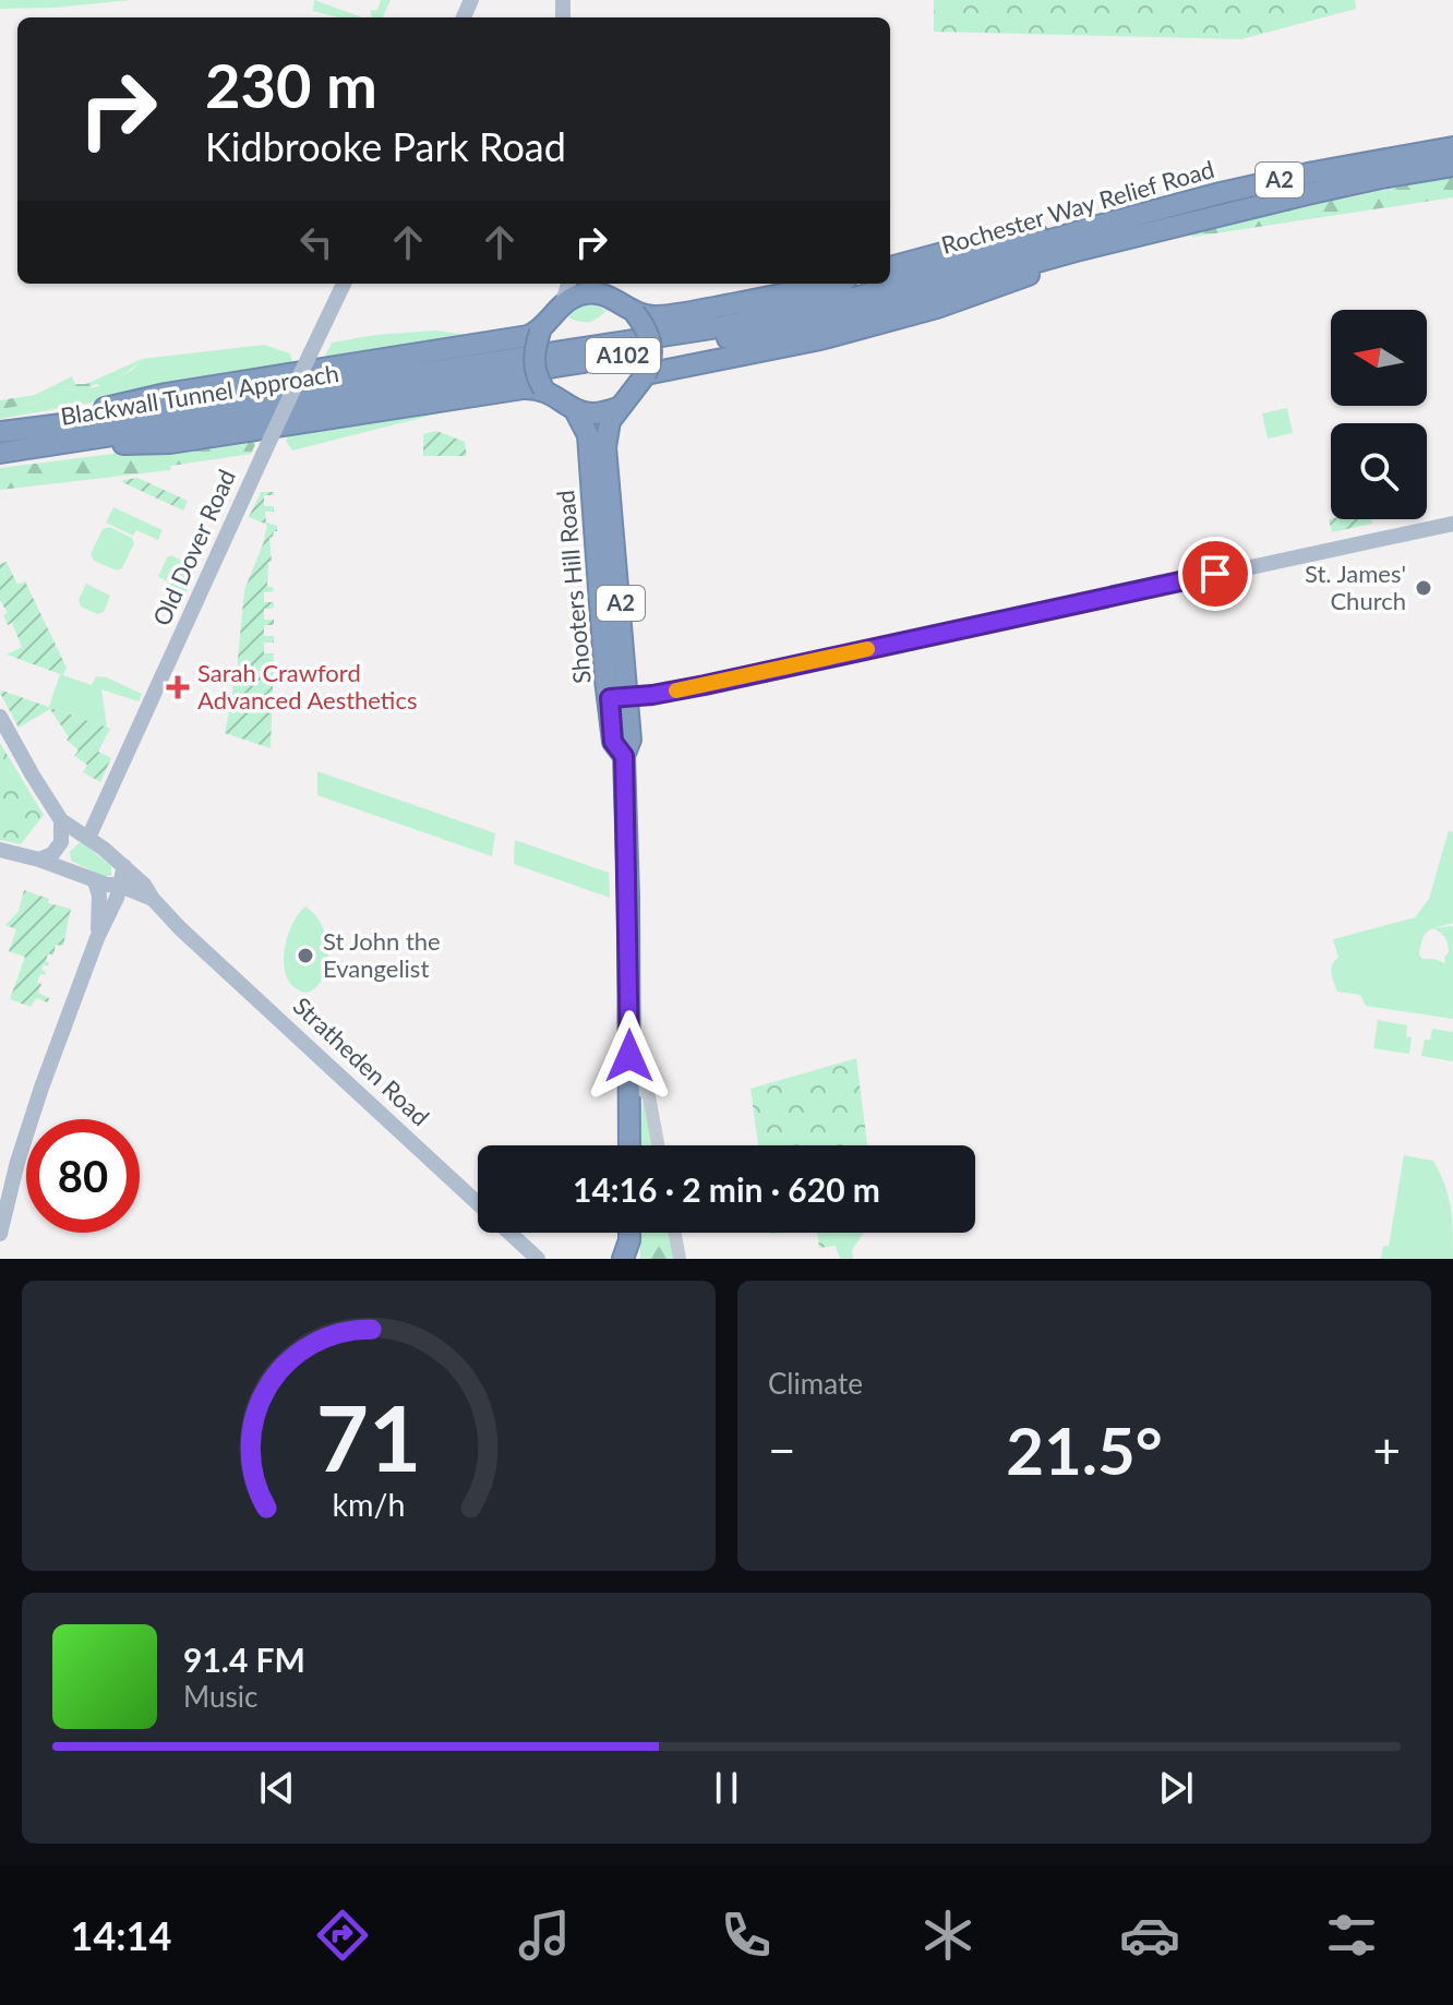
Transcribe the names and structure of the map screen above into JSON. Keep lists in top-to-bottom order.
{
  "streets": {
    "highway": [
      "A2",
      "Rochester Way Relief Road",
      "A102",
      "Shooters Hill Road"
    ],
    "main road": ["Old Dover Road", "Stratheden Road"]
  },
  "crossings": [
    ["A2", "Rochester Way Relief Road"],
    ["A2", "Shooters Hill Road"],
    ["Rochester Way Relief Road", "A102"]
  ],
  "places": {
    "other": ["St. James' Church", "St John the Evangelist"],
    "health": ["Sarah Crawford Advanced Aesthetics"]
  },
  "north": "left",
  "page": {
    "turn": ["230 m", "Kidbrooke Park Road"],
    "limit": "80",
    "trip": "14:16 · 2 min · 620 m",
    "tile": "Climate",
    "heat": ["−", "21.5°", "+"],
    "song": ["91.4 FM", "Music"],
    "tabs": "14:14",
    "gauge": ["71", "km/h"]
  }
}
